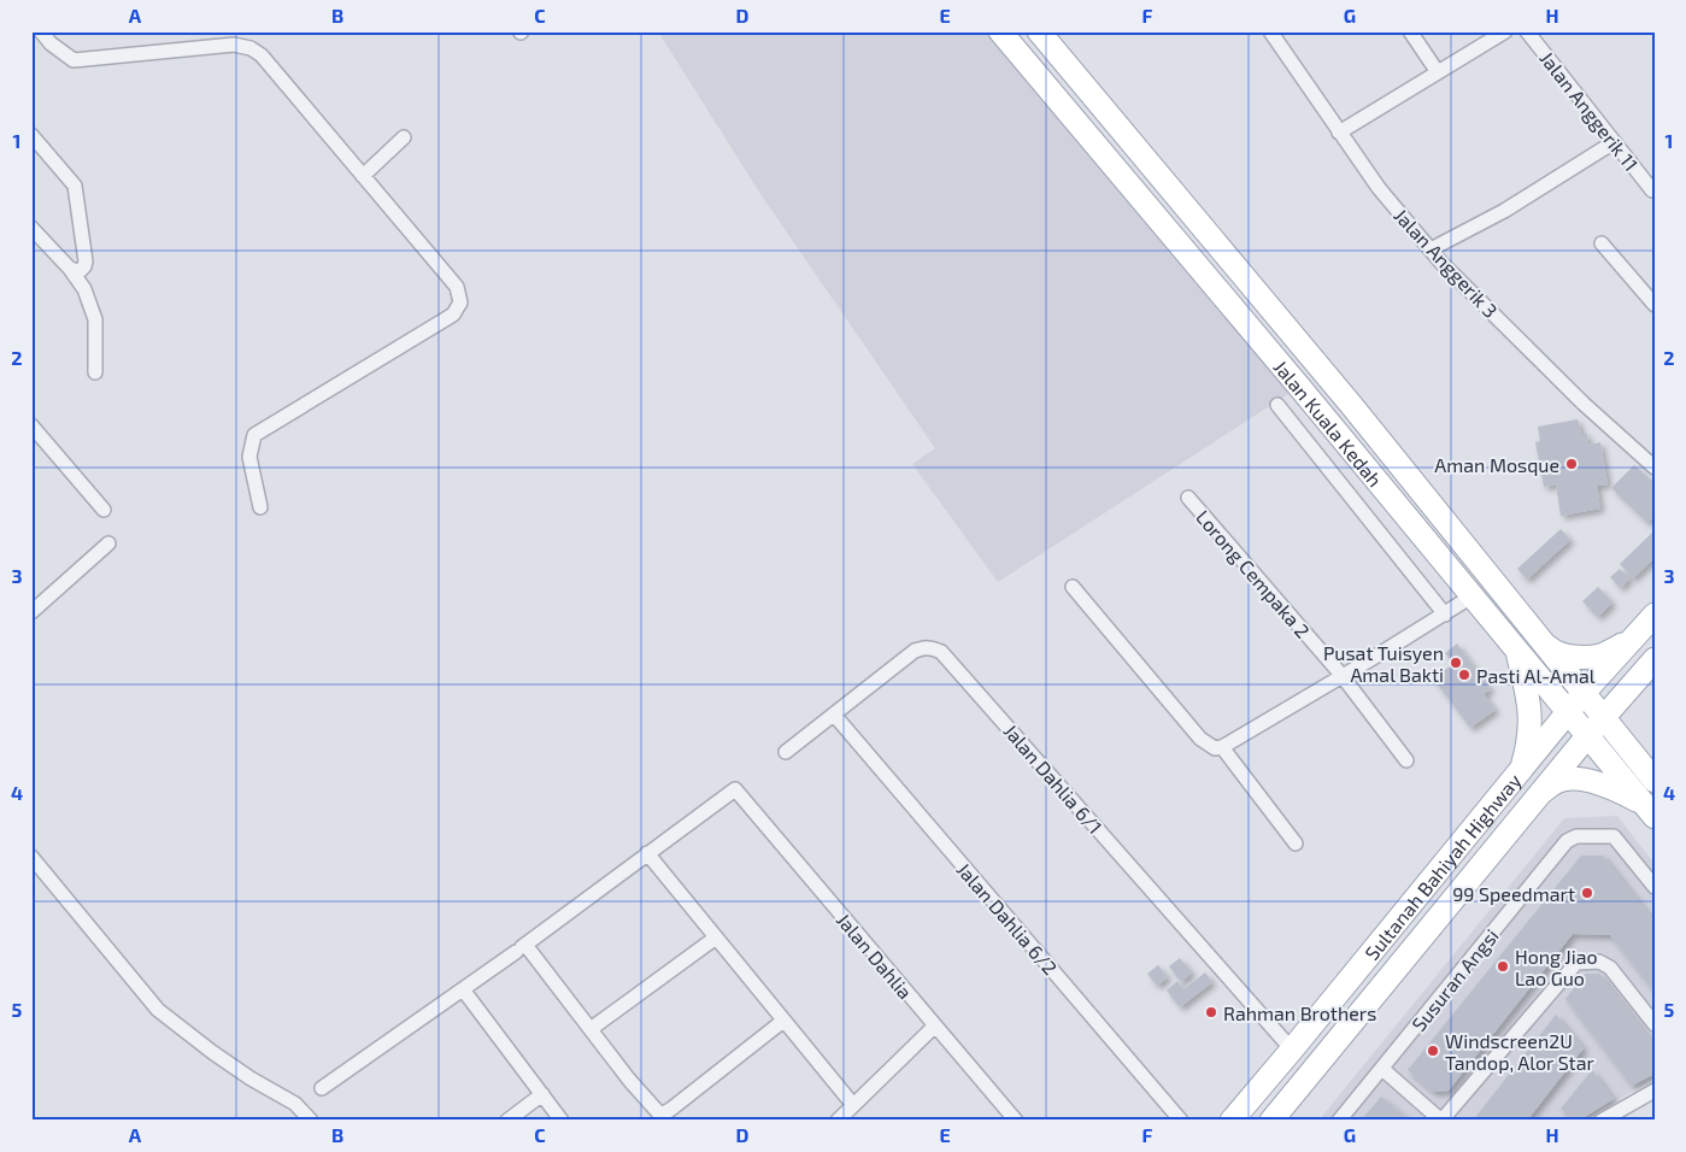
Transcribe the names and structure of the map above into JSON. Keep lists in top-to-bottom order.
{
  "streets": {
    "main road": ["Jalan Kuala Kedah", "Sultanah Bahiyah Highway"],
    "street": [
      "Jalan Anggerik 11",
      "Jalan Anggerik 3",
      "Lorong Cempaka 2",
      "Jalan Dahlia 6/1",
      "Jalan Dahlia 6/2",
      "Jalan Dahlia",
      "Susuran Angsi"
    ]
  },
  "crossings": [
    ["Jalan Kuala Kedah", "Sultanah Bahiyah Highway"],
    ["Jalan Dahlia 6/1", "Sultanah Bahiyah Highway"],
    ["Jalan Dahlia 6/1", "Jalan Dahlia 6/2"]
  ],
  "places": [
    "Aman Mosque",
    "Pusat Tuisyen Amal Bakti",
    "Pasti Al-Amal",
    "99 Speedmart",
    "Hong Jiao Lao Guo",
    "Rahman Brothers",
    "Windscreen2U Tandop, Alor Star"
  ],
  "grid": {
    "columns": [
      "A",
      "B",
      "C",
      "D",
      "E",
      "F",
      "G",
      "H"
    ],
    "rows": [
      "1",
      "2",
      "3",
      "4",
      "5"
    ]
  }
}
